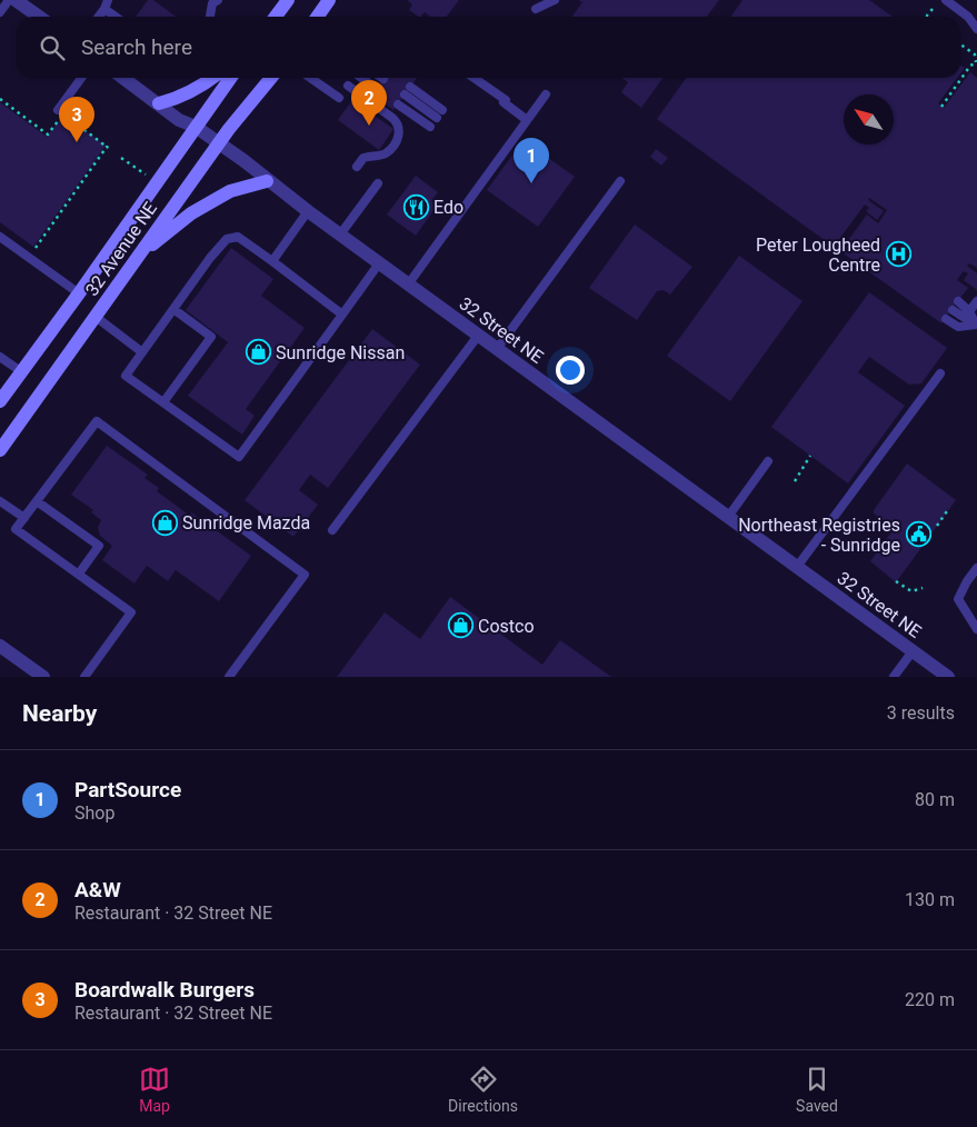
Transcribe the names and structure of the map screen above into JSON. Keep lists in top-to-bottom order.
{
  "streets": {
    "main road": ["32 Avenue NE"],
    "street": ["32 Street NE"]
  },
  "crossings": [
    ["32 Avenue NE", "32 Street NE"]
  ],
  "places": {
    "restaurant": ["Edo"],
    "hospital": ["Peter Lougheed Centre"],
    "shop": ["Sunridge Nissan", "Sunridge Mazda", "Costco"],
    "public building": ["Northeast Registries - Sunridge"]
  },
  "north": "top left",
  "page": {
    "search": "Search here",
    "pins": ["2", "3", "1"],
    "heading": ["Nearby", "3 results"],
    "list": [
      {
        "mark": "1",
        "name": "PartSource",
        "note": "Shop",
        "value": "80 m"
      },
      {
        "mark": "2",
        "name": "A&W",
        "note": "Restaurant · 32 Street NE",
        "value": "130 m"
      },
      {
        "mark": "3",
        "name": "Boardwalk Burgers",
        "note": "Restaurant · 32 Street NE",
        "value": "220 m"
      }
    ],
    "nav": ["Map", "Directions", "Saved"]
  }
}
